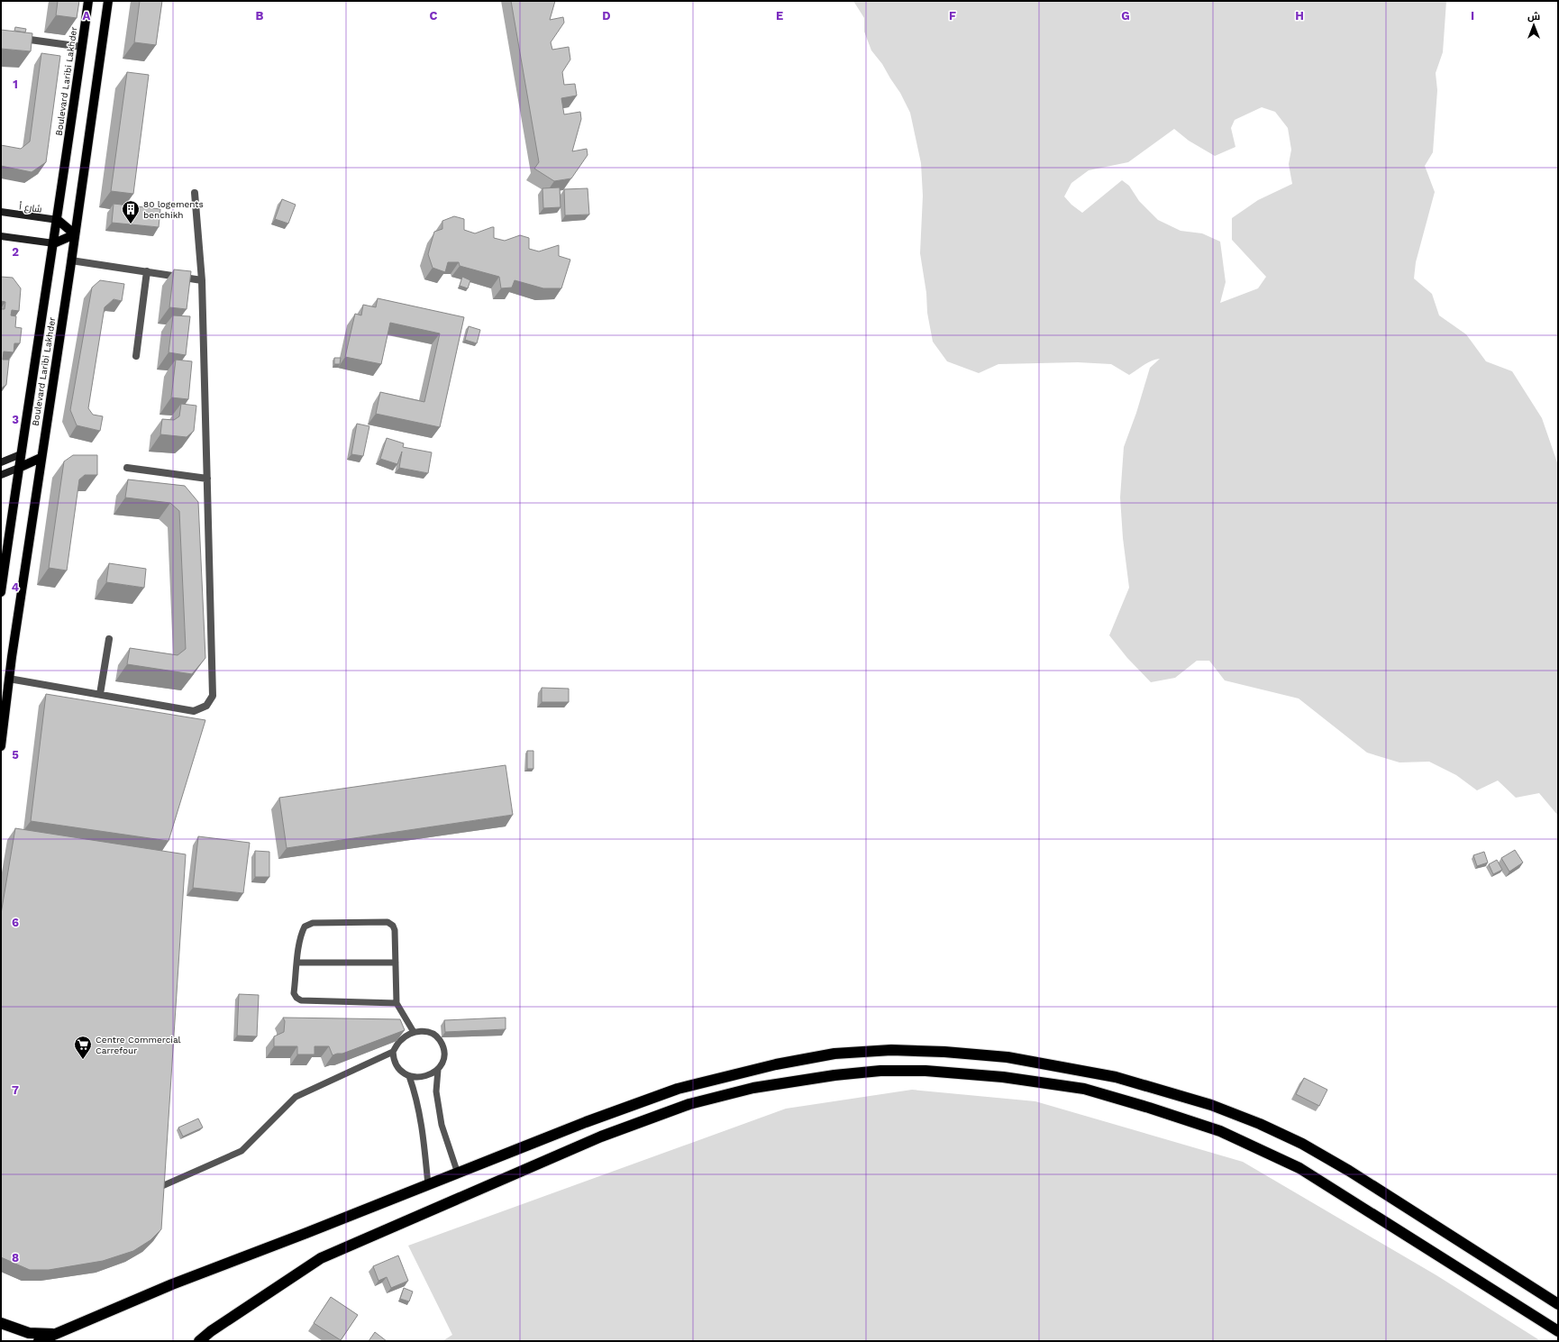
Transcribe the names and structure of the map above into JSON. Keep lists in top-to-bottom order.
{
  "streets": {
    "main road": ["Boulevard Laribi Lakhder"],
    "street": ["شارع أ"]
  },
  "crossings": [
    ["Boulevard Laribi Lakhder", "شارع أ"]
  ],
  "places": {
    "building": ["80 logements benchikh"],
    "supermarket": ["Centre Commercial Carrefour"]
  },
  "north": "top",
  "grid": {
    "columns": [
      "A",
      "B",
      "C",
      "D",
      "E",
      "F",
      "G",
      "H",
      "I"
    ],
    "rows": [
      "1",
      "2",
      "3",
      "4",
      "5",
      "6",
      "7",
      "8"
    ]
  }
}
